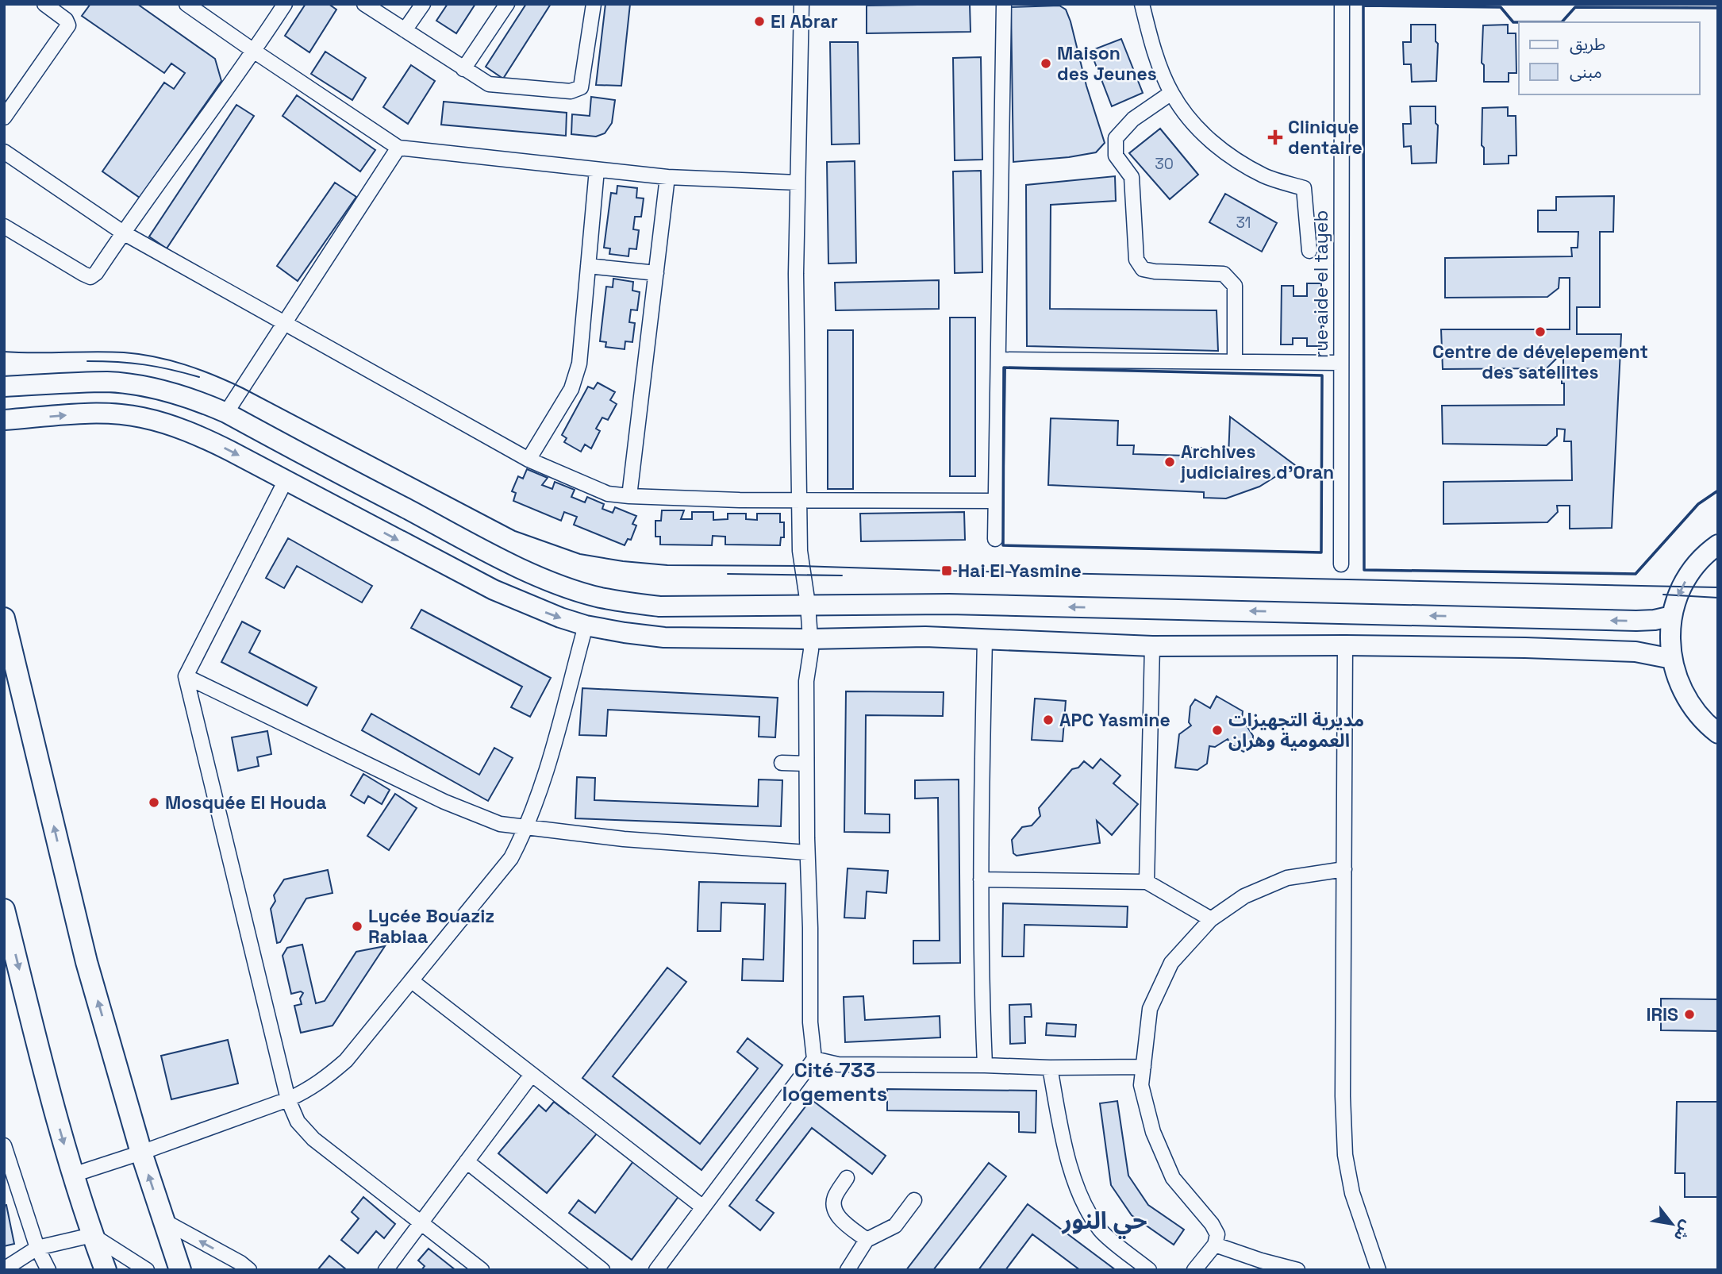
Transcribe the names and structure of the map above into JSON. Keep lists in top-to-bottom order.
{
  "streets": {
    "street": ["rue aide el tayeb"]
  },
  "districts": ["Cité 733 logements", "حي النور"],
  "places": {
    "other": [
      "El Abrar",
      "Maison des Jeunes",
      "Centre de dévelepement des satellites",
      "Archives judiciaires d'Oran",
      "APC Yasmine",
      "مديرية التجهيزات العمومية وهران",
      "Mosquée El Houda",
      "Lycée Bouaziz Rabiaa",
      "IRIS"
    ],
    "health": ["Clinique dentaire"],
    "transit": ["Hai El Yasmine"]
  },
  "house_numbers": ["30", "31"],
  "legend": ["طريق", "مبنى"],
  "north": "bottom right"
}
